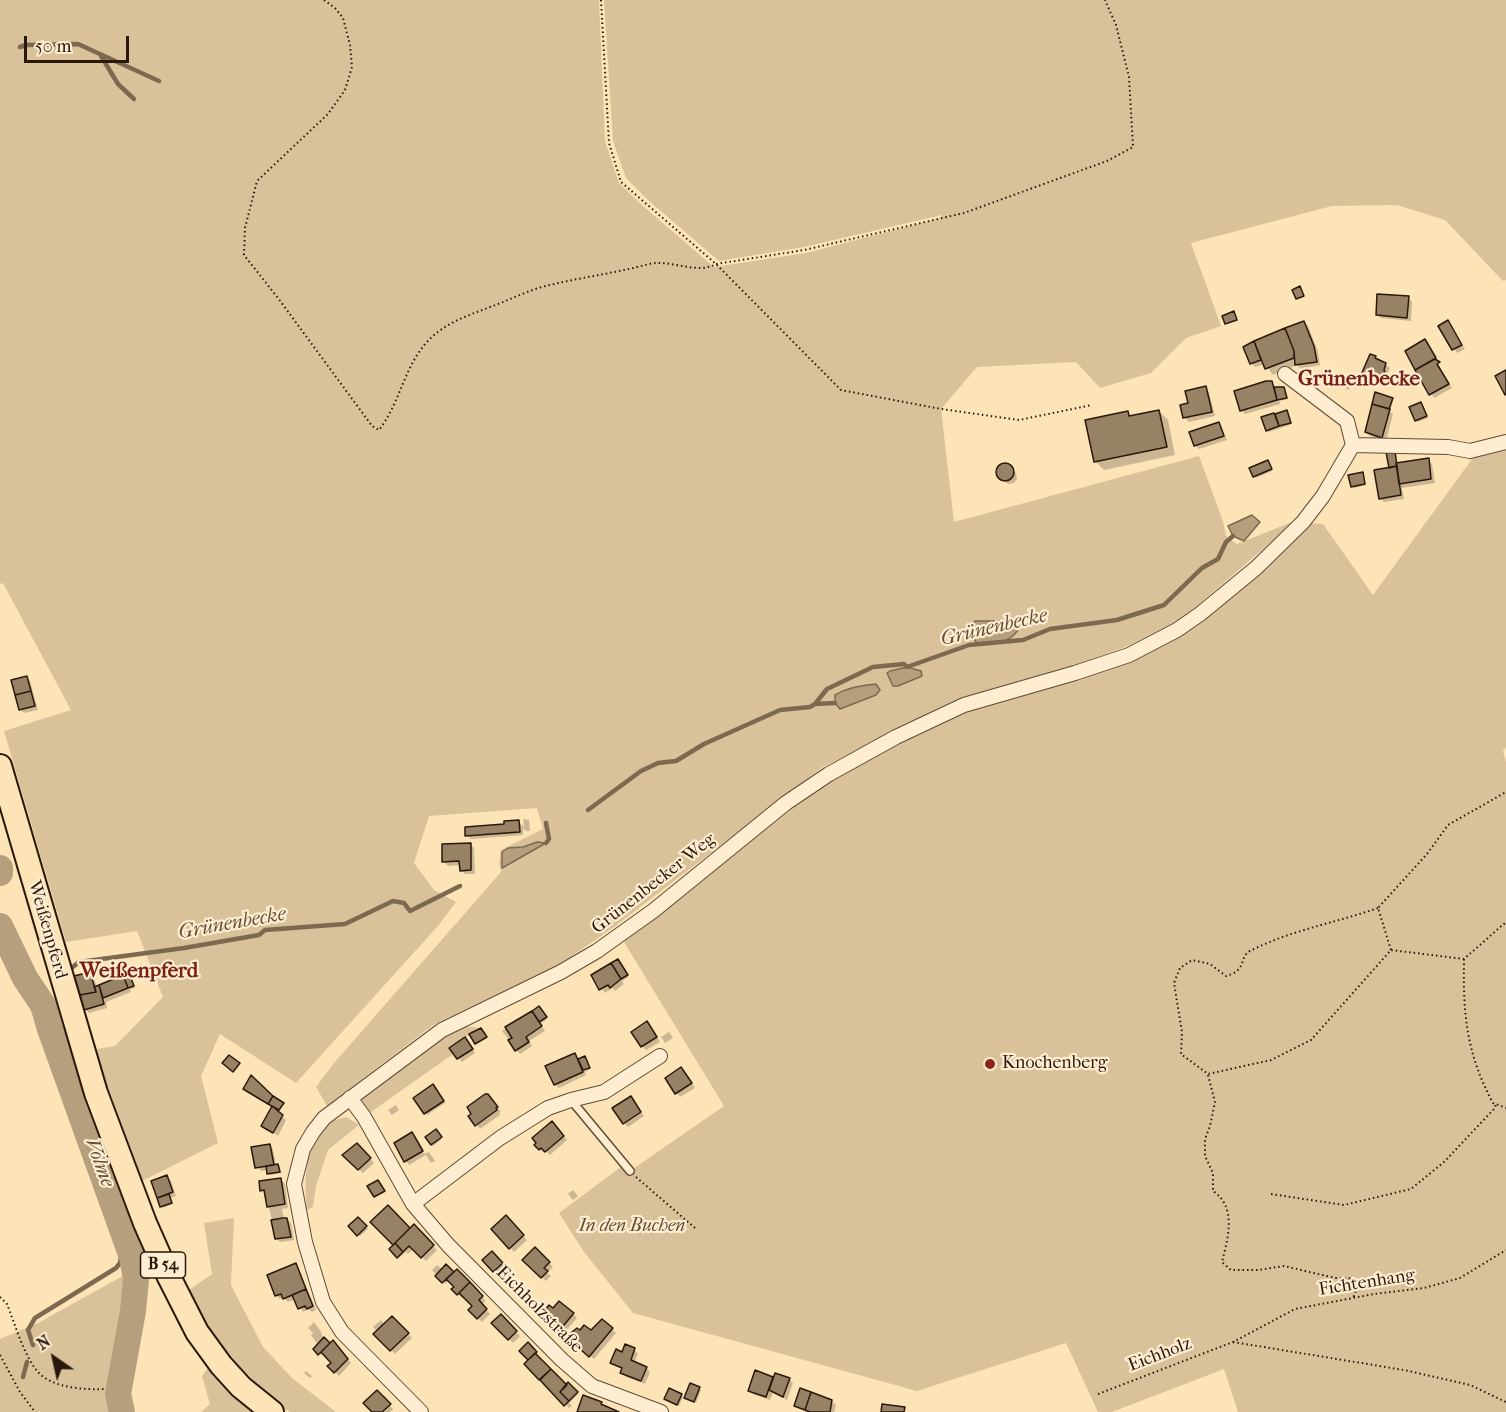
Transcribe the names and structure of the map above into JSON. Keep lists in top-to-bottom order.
{
  "streets": {
    "main road": ["Weißenpferd", "B 54"],
    "street": ["Grünenbecker Weg", "Eichholzstraße"],
    "path": ["Fichtenhang", "Eichholz"]
  },
  "crossings": [
    ["Grünenbecker Weg", "Eichholzstraße"],
    ["Fichtenhang", "Eichholz"]
  ],
  "districts": ["Grünenbecke", "Weißenpferd"],
  "water": ["Grünenbecke", "Volme"],
  "parks": ["In den Buchen"],
  "places": ["Knochenberg"],
  "scale_bar": "50 m",
  "north": "top left"
}
